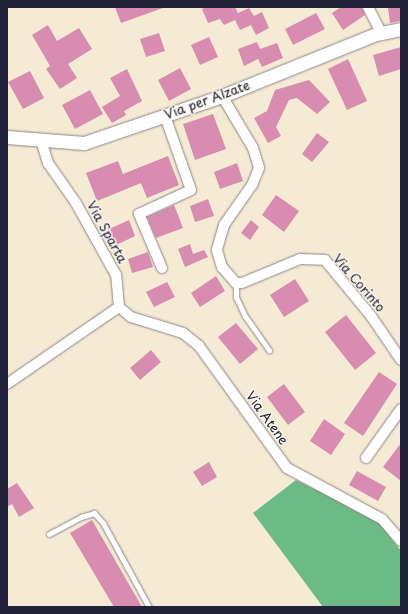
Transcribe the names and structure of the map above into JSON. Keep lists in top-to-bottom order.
{
  "streets": {
    "street": [
      "Via per Alzate",
      "Via Sparta",
      "Via Corinto",
      "Via Atene"
    ]
  },
  "crossings": [
    ["Via per Alzate", "Via Sparta"],
    ["Via Sparta", "Via Atene"]
  ]
}
